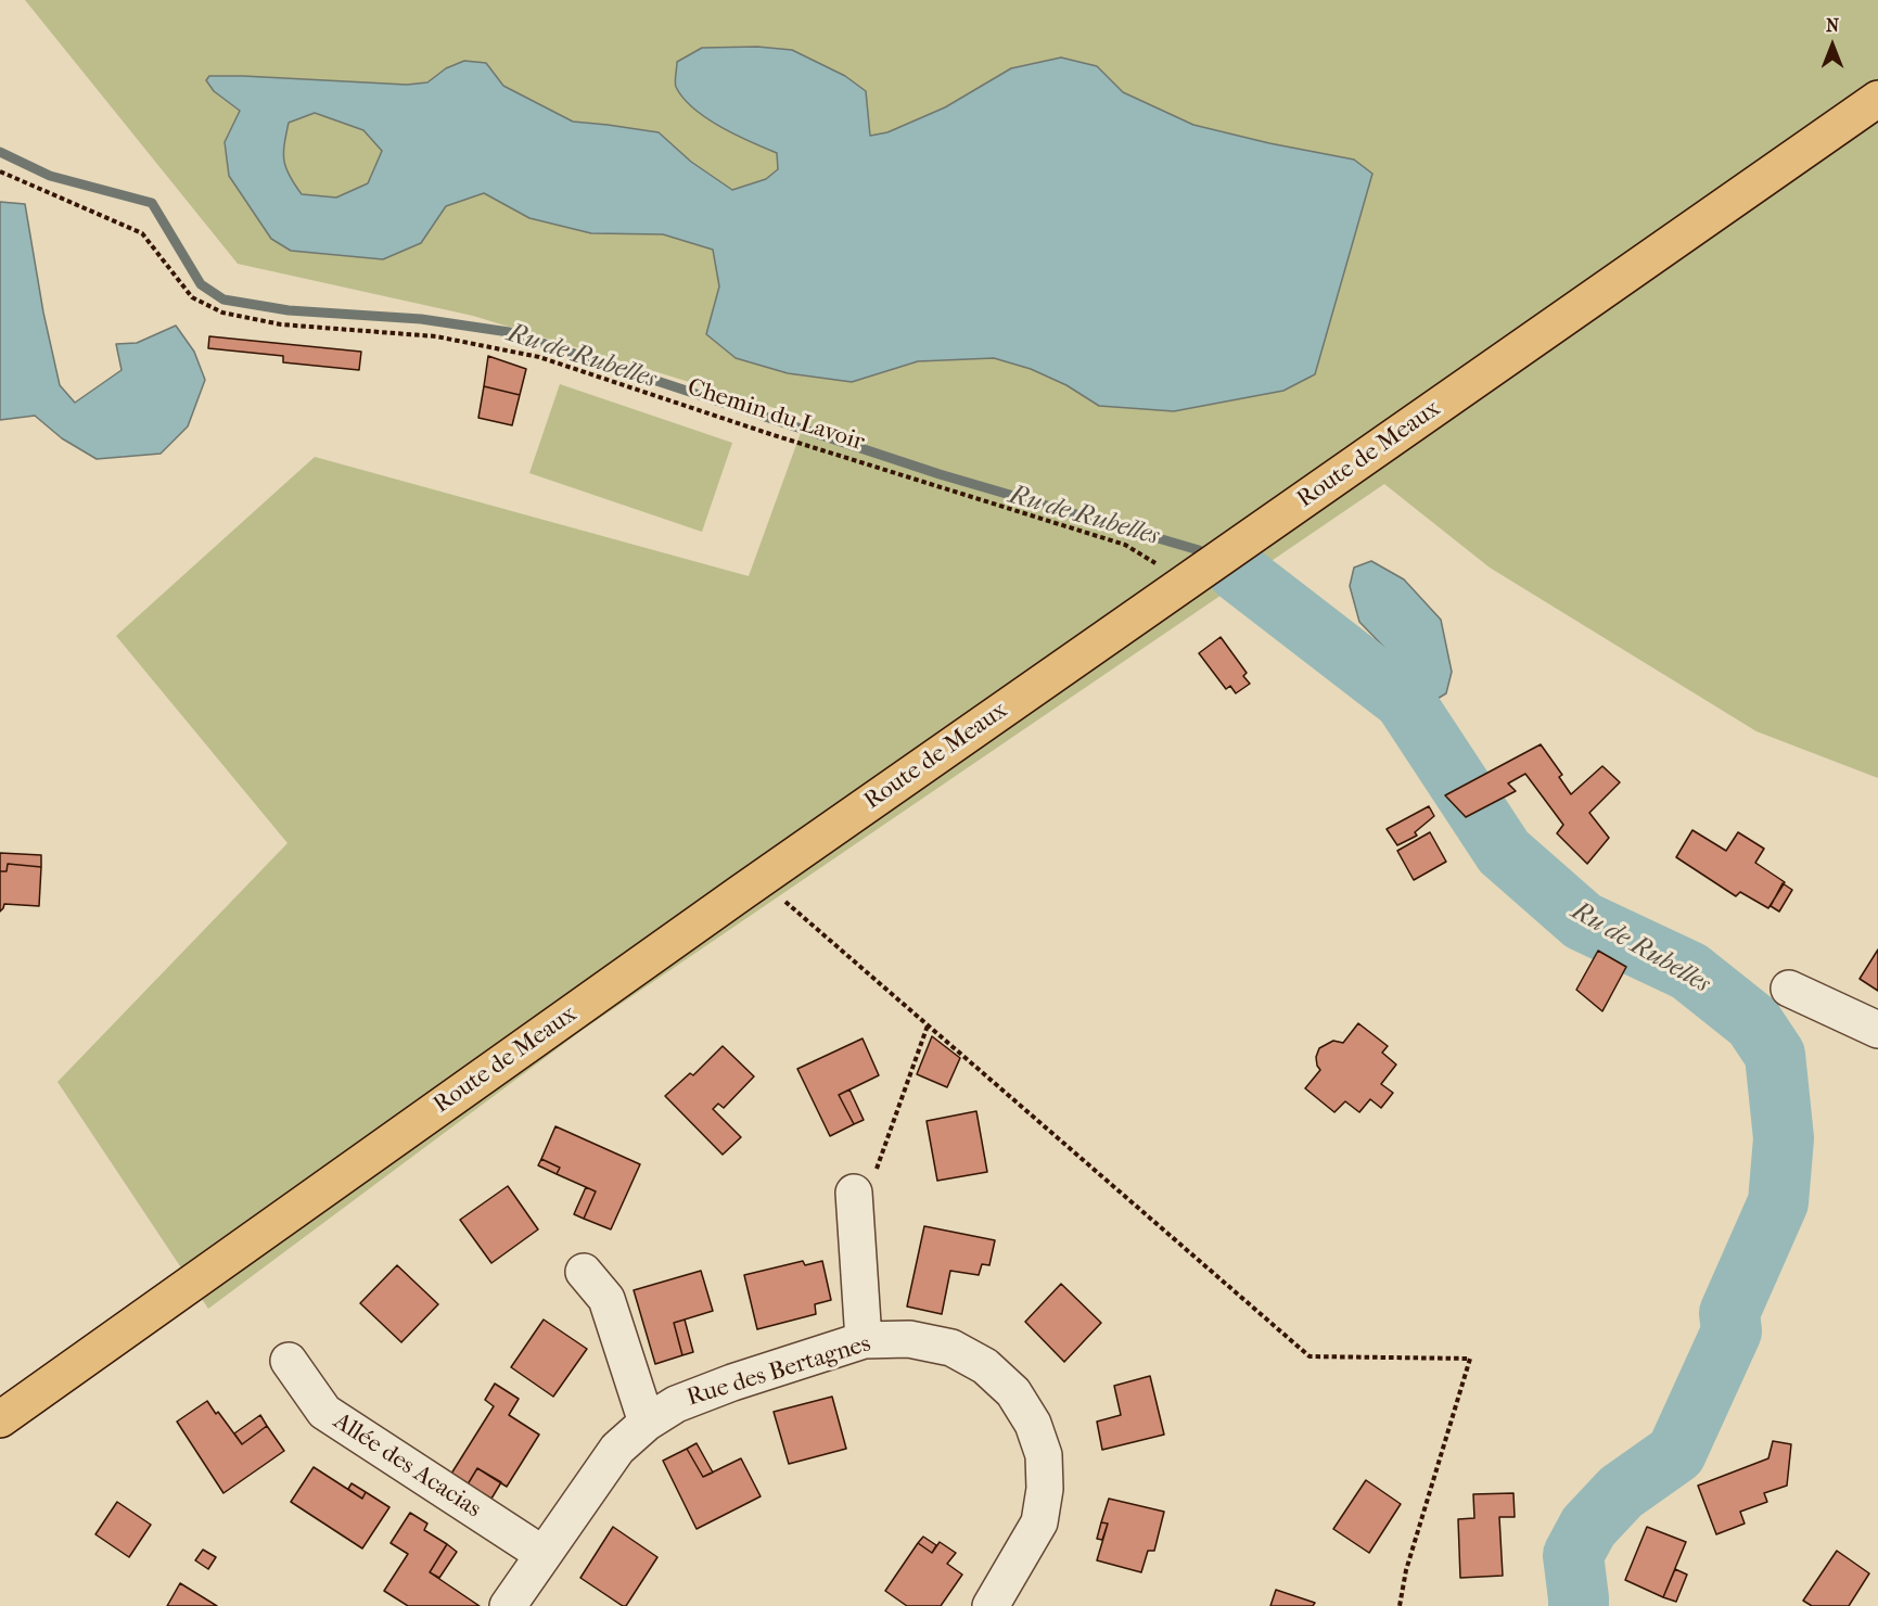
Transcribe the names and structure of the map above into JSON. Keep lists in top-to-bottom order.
{
  "streets": {
    "main road": ["Route de Meaux"],
    "street": ["Rue des Bertagnes", "Allée des Acacias"],
    "path": ["Chemin du Lavoir"]
  },
  "crossings": [
    ["Chemin du Lavoir", "Route de Meaux"],
    ["Rue des Bertagnes", "Allée des Acacias"]
  ],
  "water": ["Ru de Rubelles"],
  "north": "top"
}
